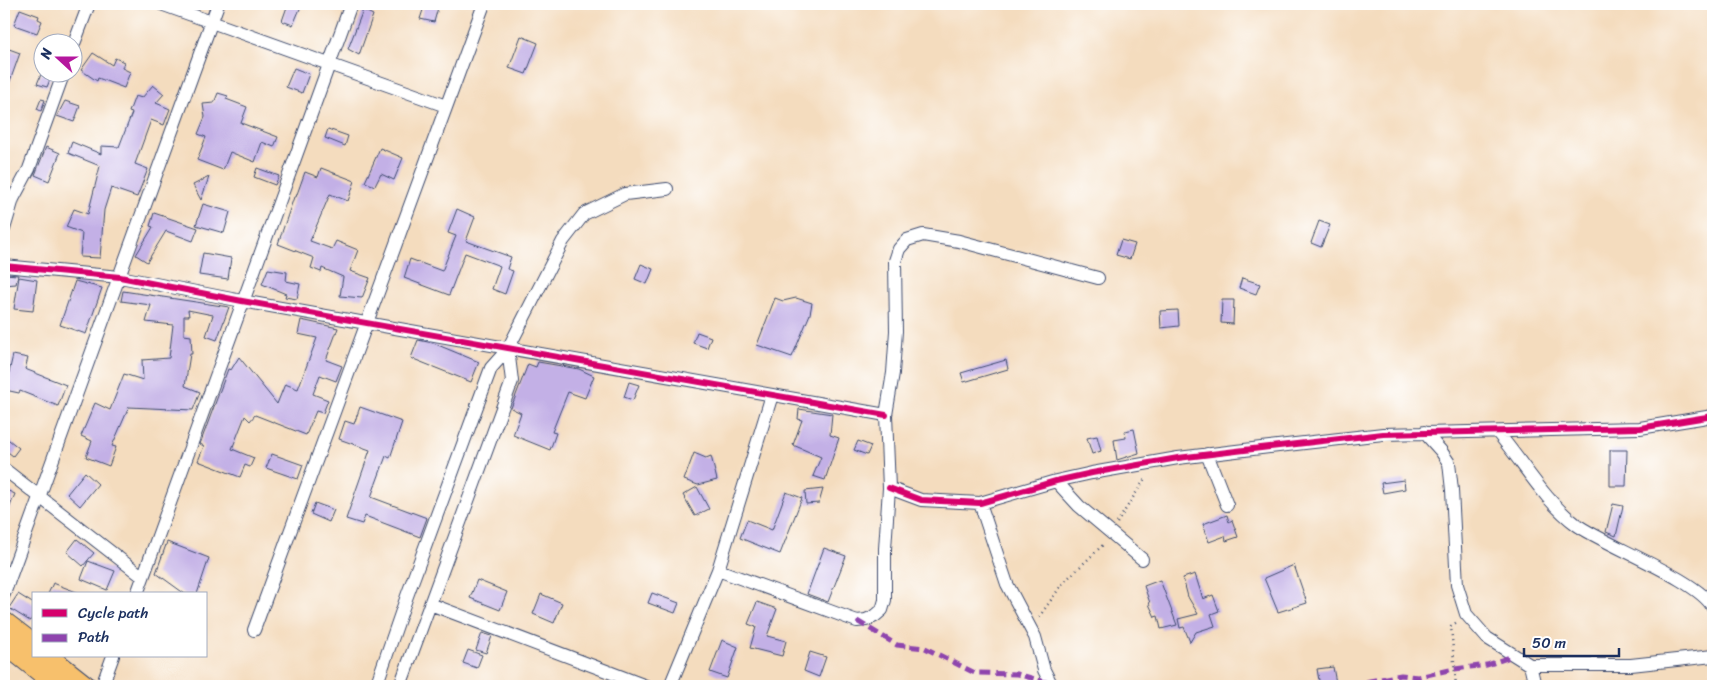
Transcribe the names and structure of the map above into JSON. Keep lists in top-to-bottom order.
{
  "legend": ["Cycle path", "Path"],
  "scale_bar": "50 m",
  "north": "left"
}
